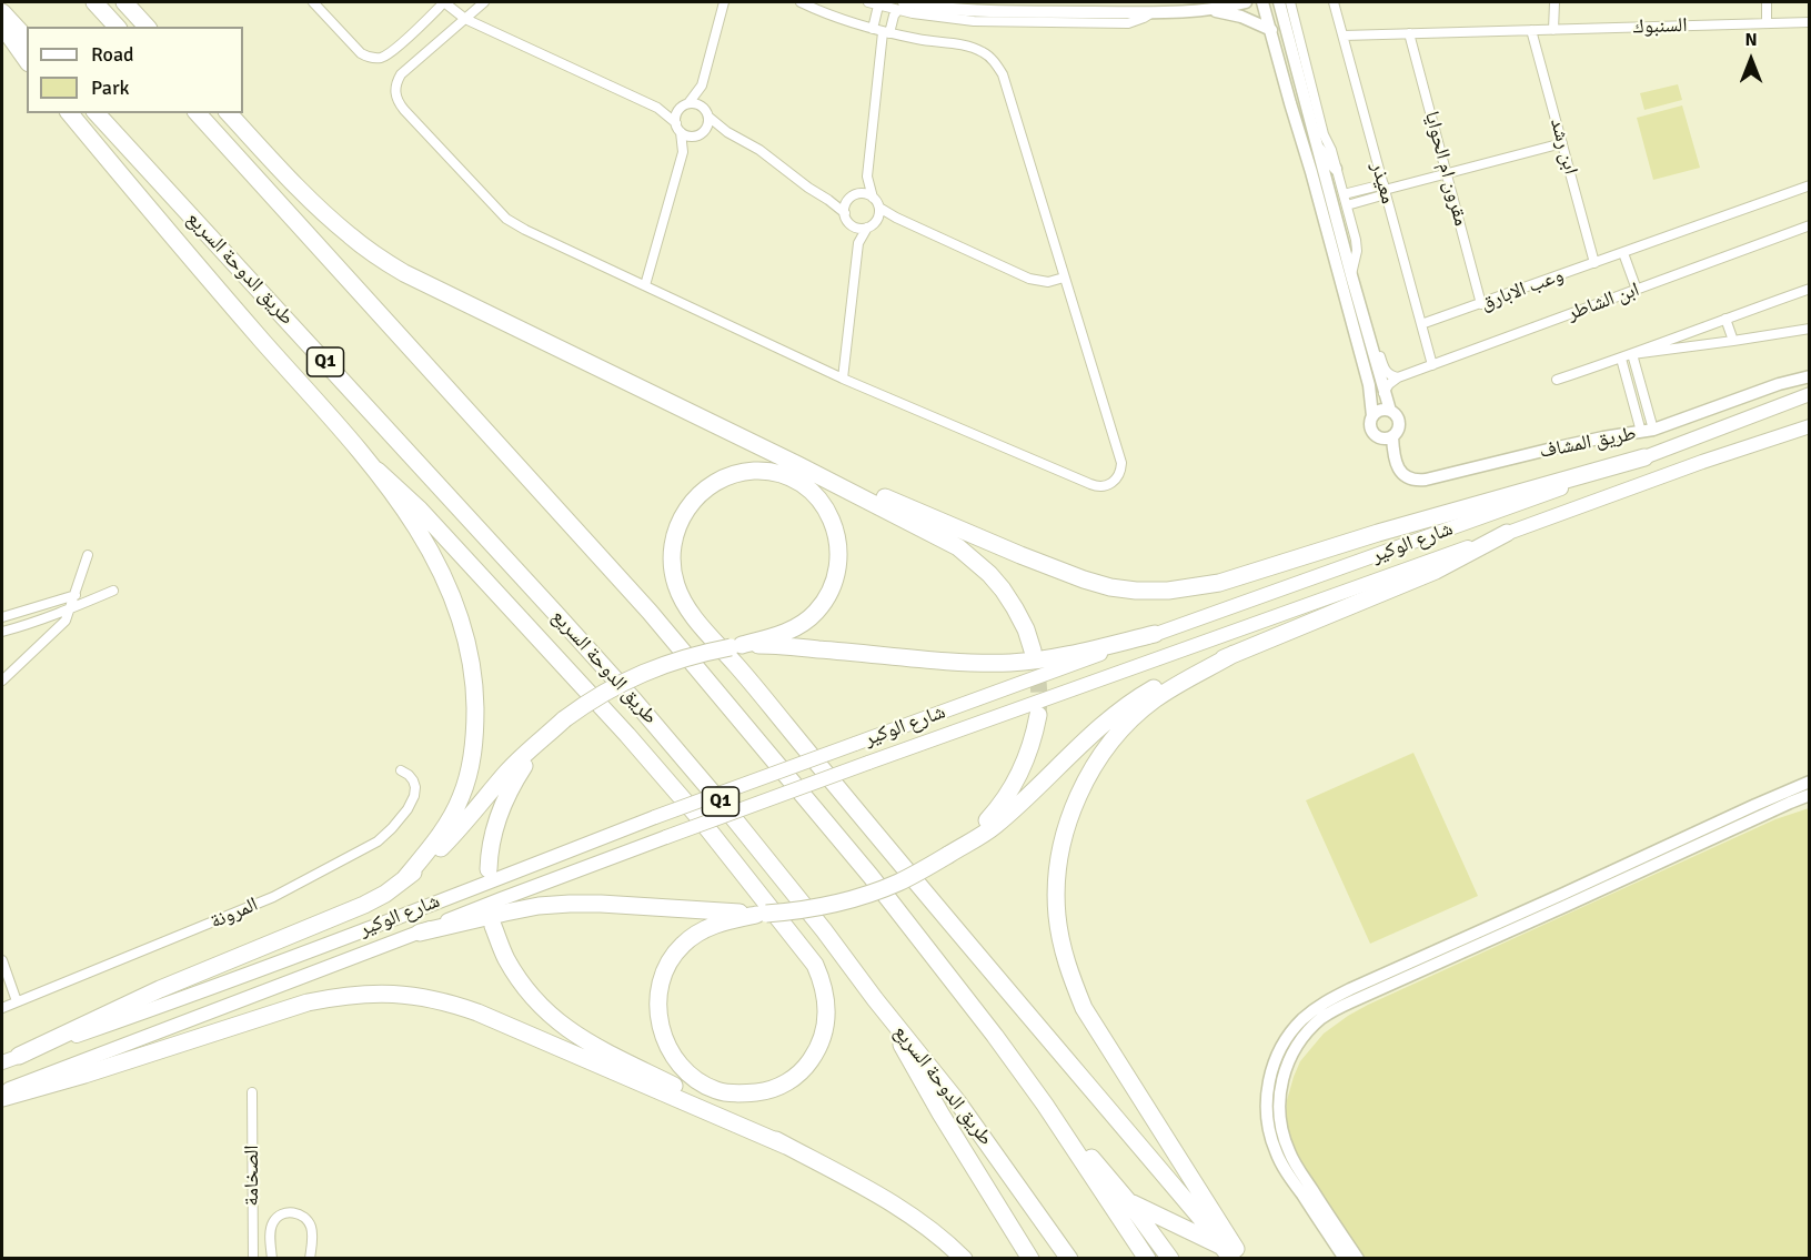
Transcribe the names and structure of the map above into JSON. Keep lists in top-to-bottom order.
{
  "streets": {
    "highway": ["طريق الدوحة السريع", "Q1"],
    "main road": ["شارع الوكير"],
    "street": [
      "السنبوك",
      "ابن رشد",
      "مقرون ام الحوايا",
      "معيذر",
      "وعب الابارق",
      "ابن الشاطر",
      "طريق المشاف",
      "المرونة",
      "الصخامة"
    ]
  },
  "crossings": [
    ["السنبوك", "ابن رشد"],
    ["السنبوك", "مقرون ام الحوايا"],
    ["السنبوك", "معيذر"],
    ["ابن رشد", "وعب الابارق"],
    ["مقرون ام الحوايا", "وعب الابارق"],
    ["معيذر", "وعب الابارق"],
    ["معيذر", "ابن الشاطر"]
  ],
  "legend": ["Road", "Park"],
  "north": "top"
}
